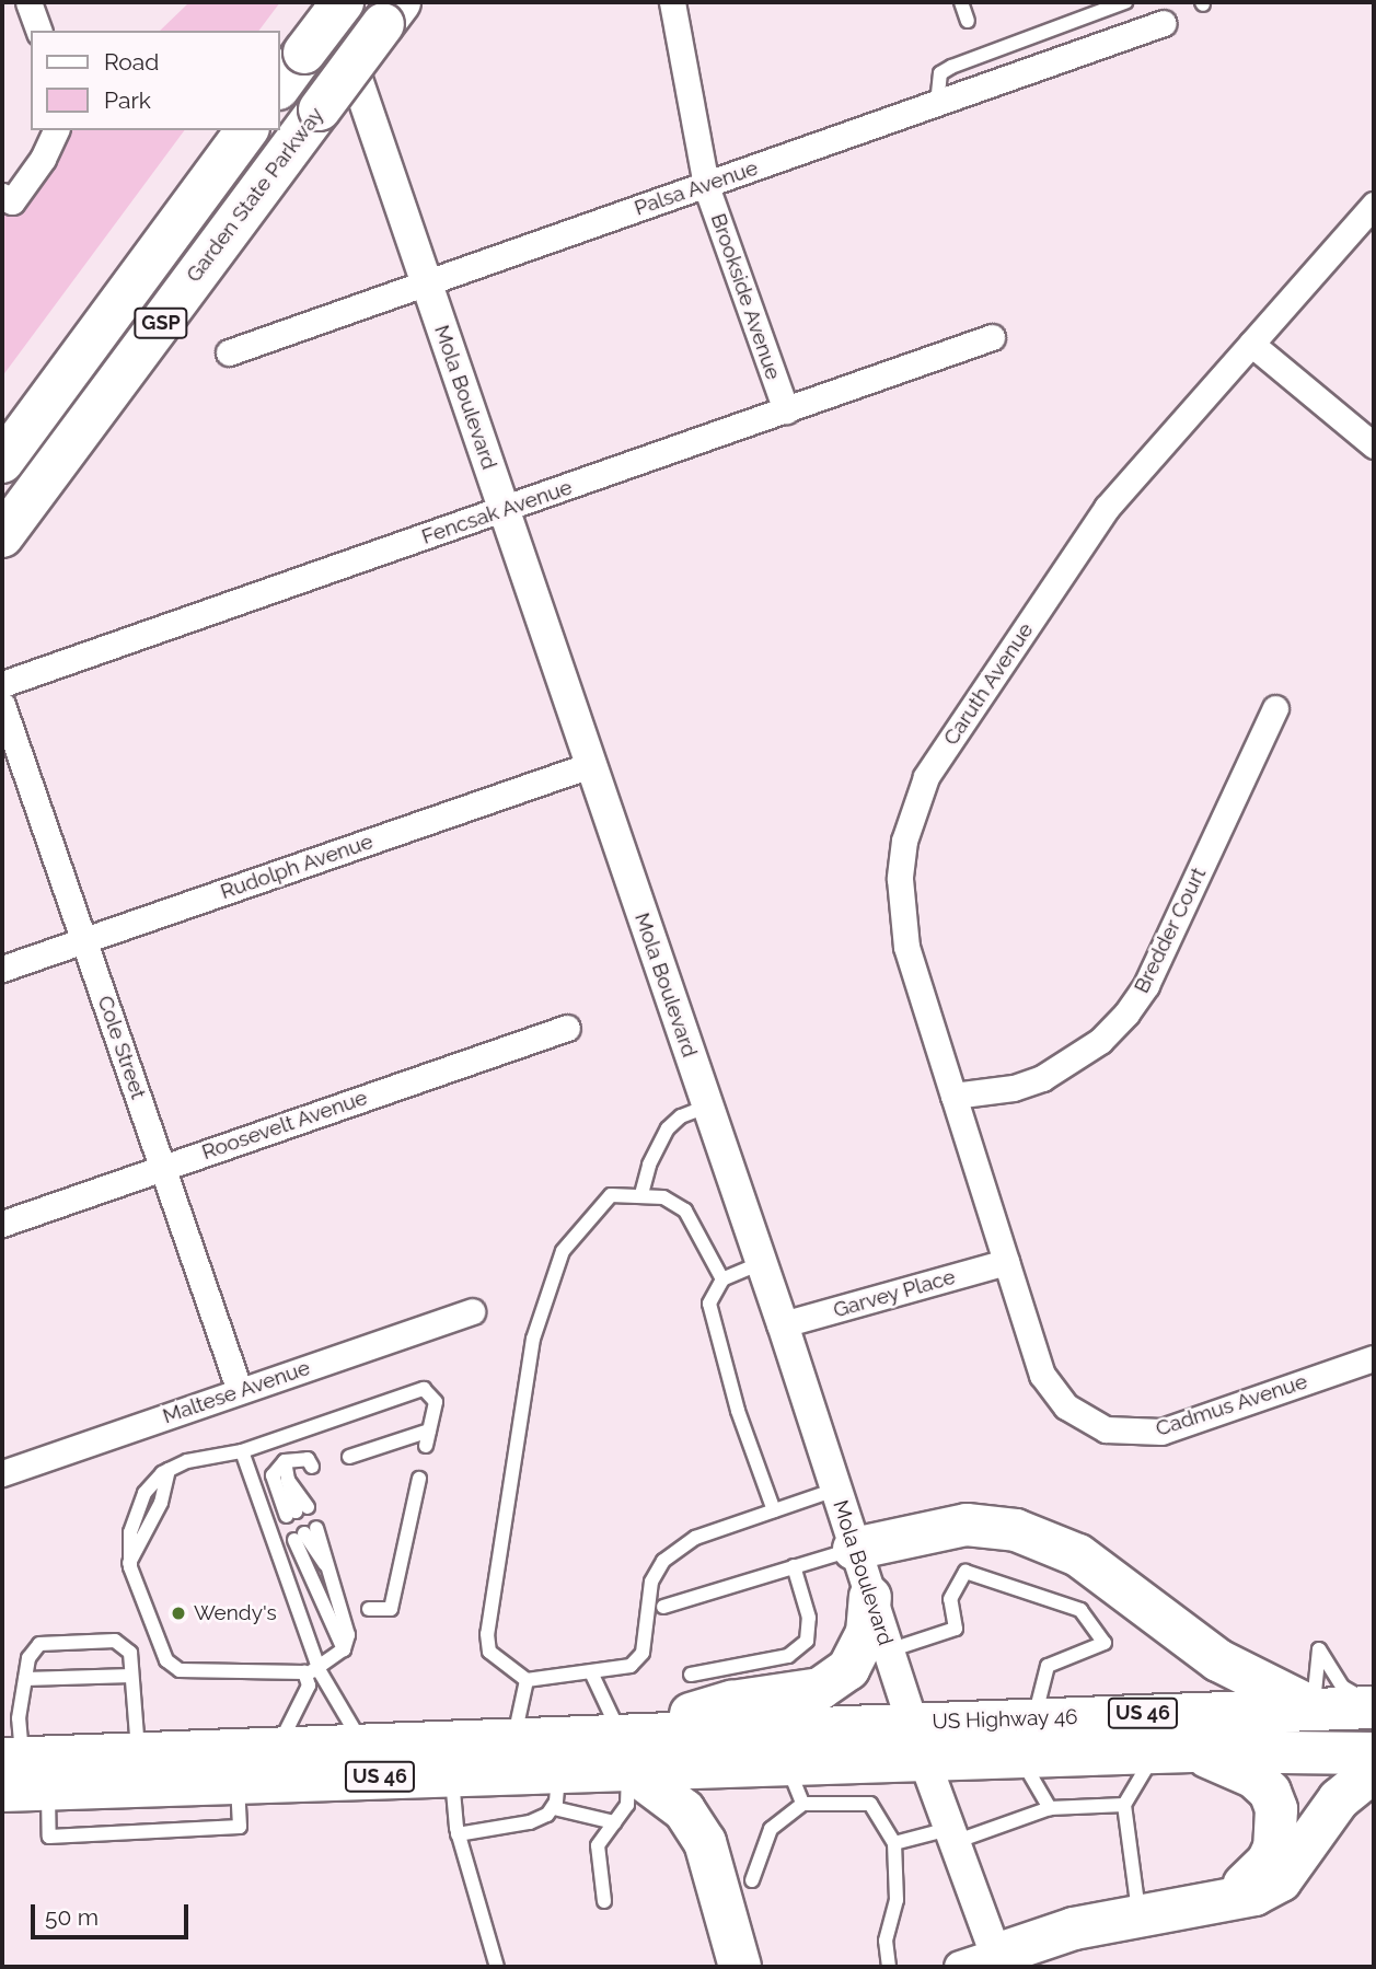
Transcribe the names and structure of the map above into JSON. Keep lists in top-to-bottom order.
{
  "streets": {
    "highway": [
      "Garden State Parkway",
      "GSP",
      "US 46",
      "US Highway 46"
    ],
    "street": [
      "Palsa Avenue",
      "Brookside Avenue",
      "Mola Boulevard",
      "Fencsak Avenue",
      "Caruth Avenue",
      "Rudolph Avenue",
      "Bredder Court",
      "Cole Street",
      "Roosevelt Avenue",
      "Garvey Place",
      "Maltese Avenue",
      "Cadmus Avenue"
    ]
  },
  "crossings": [
    ["Palsa Avenue", "Brookside Avenue"],
    ["Palsa Avenue", "Mola Boulevard"],
    ["Brookside Avenue", "Fencsak Avenue"],
    ["Mola Boulevard", "Fencsak Avenue"],
    ["Mola Boulevard", "Rudolph Avenue"],
    ["Mola Boulevard", "Garvey Place"],
    ["Mola Boulevard", "US 46"],
    ["Mola Boulevard", "US Highway 46"],
    ["Caruth Avenue", "Bredder Court"],
    ["Caruth Avenue", "Garvey Place"],
    ["Caruth Avenue", "Cadmus Avenue"],
    ["Rudolph Avenue", "Cole Street"],
    ["Cole Street", "Roosevelt Avenue"],
    ["Cole Street", "Maltese Avenue"],
    ["Garvey Place", "Cadmus Avenue"],
    ["US 46", "US Highway 46"]
  ],
  "places": ["Wendy's"],
  "legend": ["Road", "Park"],
  "scale_bar": "50 m"
}
